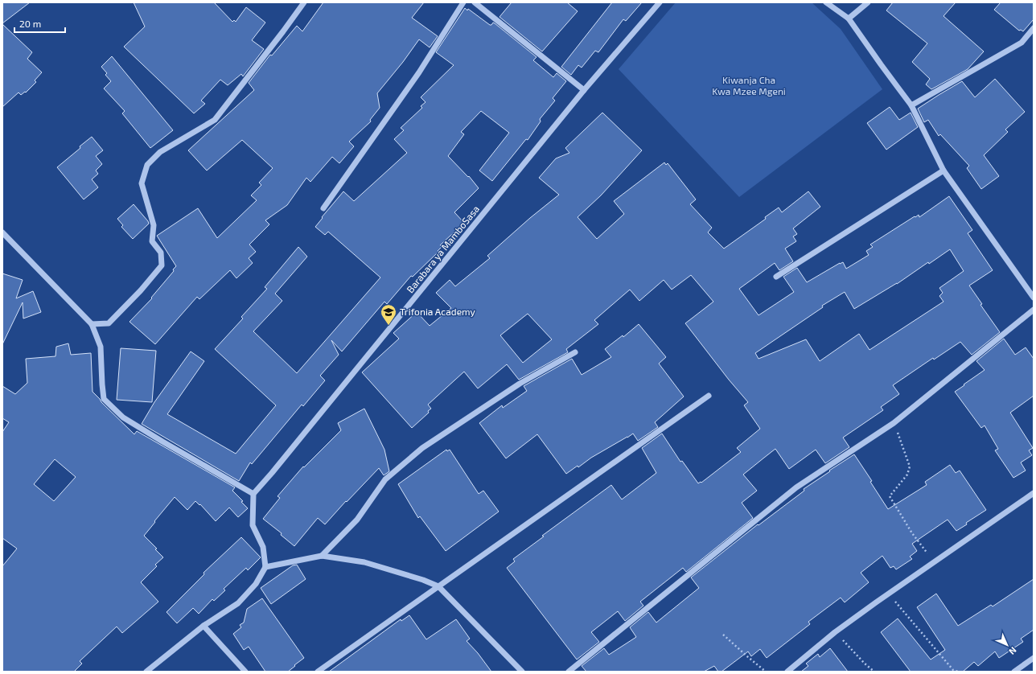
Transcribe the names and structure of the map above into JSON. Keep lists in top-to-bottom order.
{
  "streets": {
    "street": ["Barabara ya MamboSasa"]
  },
  "parks": ["Kiwanja Cha Kwa Mzee Mgeni"],
  "places": {
    "school or university": ["Trifonia Academy"]
  },
  "scale_bar": "20 m",
  "north": "bottom right"
}
